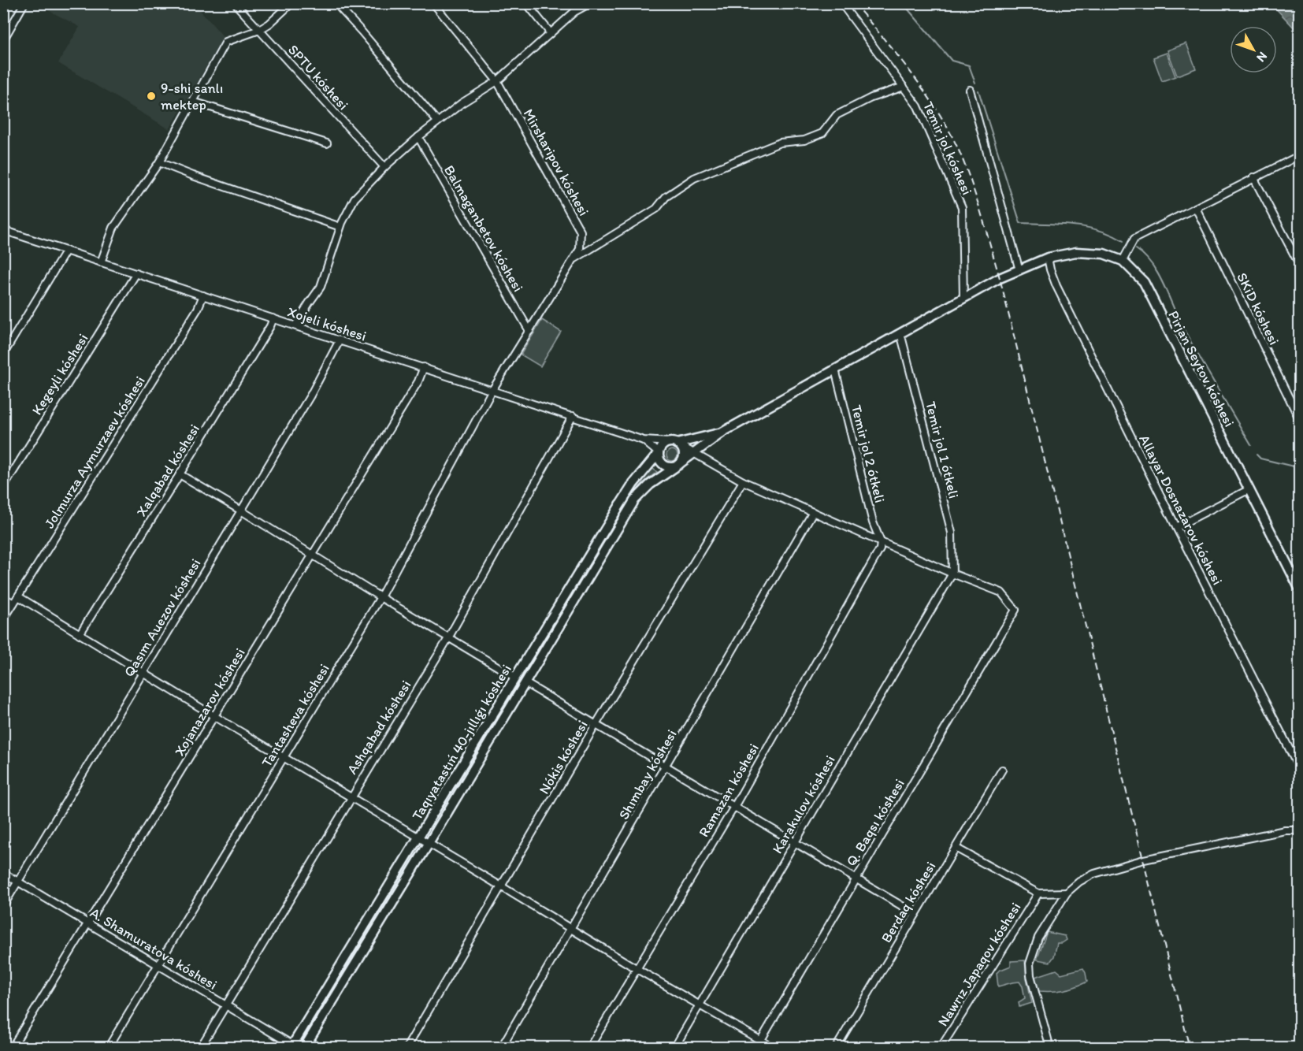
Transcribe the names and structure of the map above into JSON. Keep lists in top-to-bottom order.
{
  "streets": {
    "main road": ["Pirjan Seytov kóshesi", "Taqıyatastıń 40-jıllıǵı kóshesi"],
    "street": [
      "SPTU kóshesi",
      "Temir jol kóshesi",
      "Mirsharipov kóshesi",
      "Balmaganbetov kóshesi",
      "SKiD kóshesi",
      "Xojeli kóshesi",
      "Kegeyli kóshesi",
      "Temir jol 1 ótkeli",
      "Jolmurza Aymurzaev kóshesi",
      "Temir jol 2 ótkeli",
      "Xalqabad kóshesi",
      "Allayar Dosnazarov kóshesi",
      "Qasım Auezov kóshesi",
      "Xojanazarov kóshesi",
      "Tantasheva kóshesi",
      "Ashqabad kóshesi",
      "Nókis kóshesi",
      "Shımbay kóshesi",
      "Ramazan kóshesi",
      "Karakulov kóshesi",
      "Q. Baqsı kóshesi",
      "Berdaq kóshesi",
      "A. Shamuratova kóshesi",
      "Nawrız Japaqov kóshesi"
    ]
  },
  "crossings": [
    ["Temir jol kóshesi", "Pirjan Seytov kóshesi"],
    ["Mirsharipov kóshesi", "Balmaganbetov kóshesi"],
    ["Mirsharipov kóshesi", "Xojeli kóshesi"],
    ["Mirsharipov kóshesi", "Tantasheva kóshesi"],
    ["Xojeli kóshesi", "Kegeyli kóshesi"],
    ["Xojeli kóshesi", "Jolmurza Aymurzaev kóshesi"],
    ["Xojeli kóshesi", "Xalqabad kóshesi"],
    ["Xojeli kóshesi", "Qasım Auezov kóshesi"],
    ["Xojeli kóshesi", "Xojanazarov kóshesi"],
    ["Xojeli kóshesi", "Tantasheva kóshesi"],
    ["Xojeli kóshesi", "Ashqabad kóshesi"],
    ["Pirjan Seytov kóshesi", "Temir jol 1 ótkeli"],
    ["Pirjan Seytov kóshesi", "Temir jol 2 ótkeli"],
    ["Pirjan Seytov kóshesi", "Allayar Dosnazarov kóshesi"],
    ["Pirjan Seytov kóshesi", "Taqıyatastıń 40-jıllıǵı kóshesi"],
    ["Temir jol 1 ótkeli", "Karakulov kóshesi"],
    ["Temir jol 1 ótkeli", "Q. Baqsı kóshesi"],
    ["Temir jol 2 ótkeli", "Ramazan kóshesi"],
    ["Qasım Auezov kóshesi", "A. Shamuratova kóshesi"],
    ["Xojanazarov kóshesi", "A. Shamuratova kóshesi"],
    ["Tantasheva kóshesi", "A. Shamuratova kóshesi"],
    ["Ashqabad kóshesi", "A. Shamuratova kóshesi"],
    ["Taqıyatastıń 40-jıllıǵı kóshesi", "A. Shamuratova kóshesi"],
    ["Karakulov kóshesi", "Q. Baqsı kóshesi"]
  ],
  "places": ["9-shi sanlı mektep"],
  "north": "bottom right"
}
